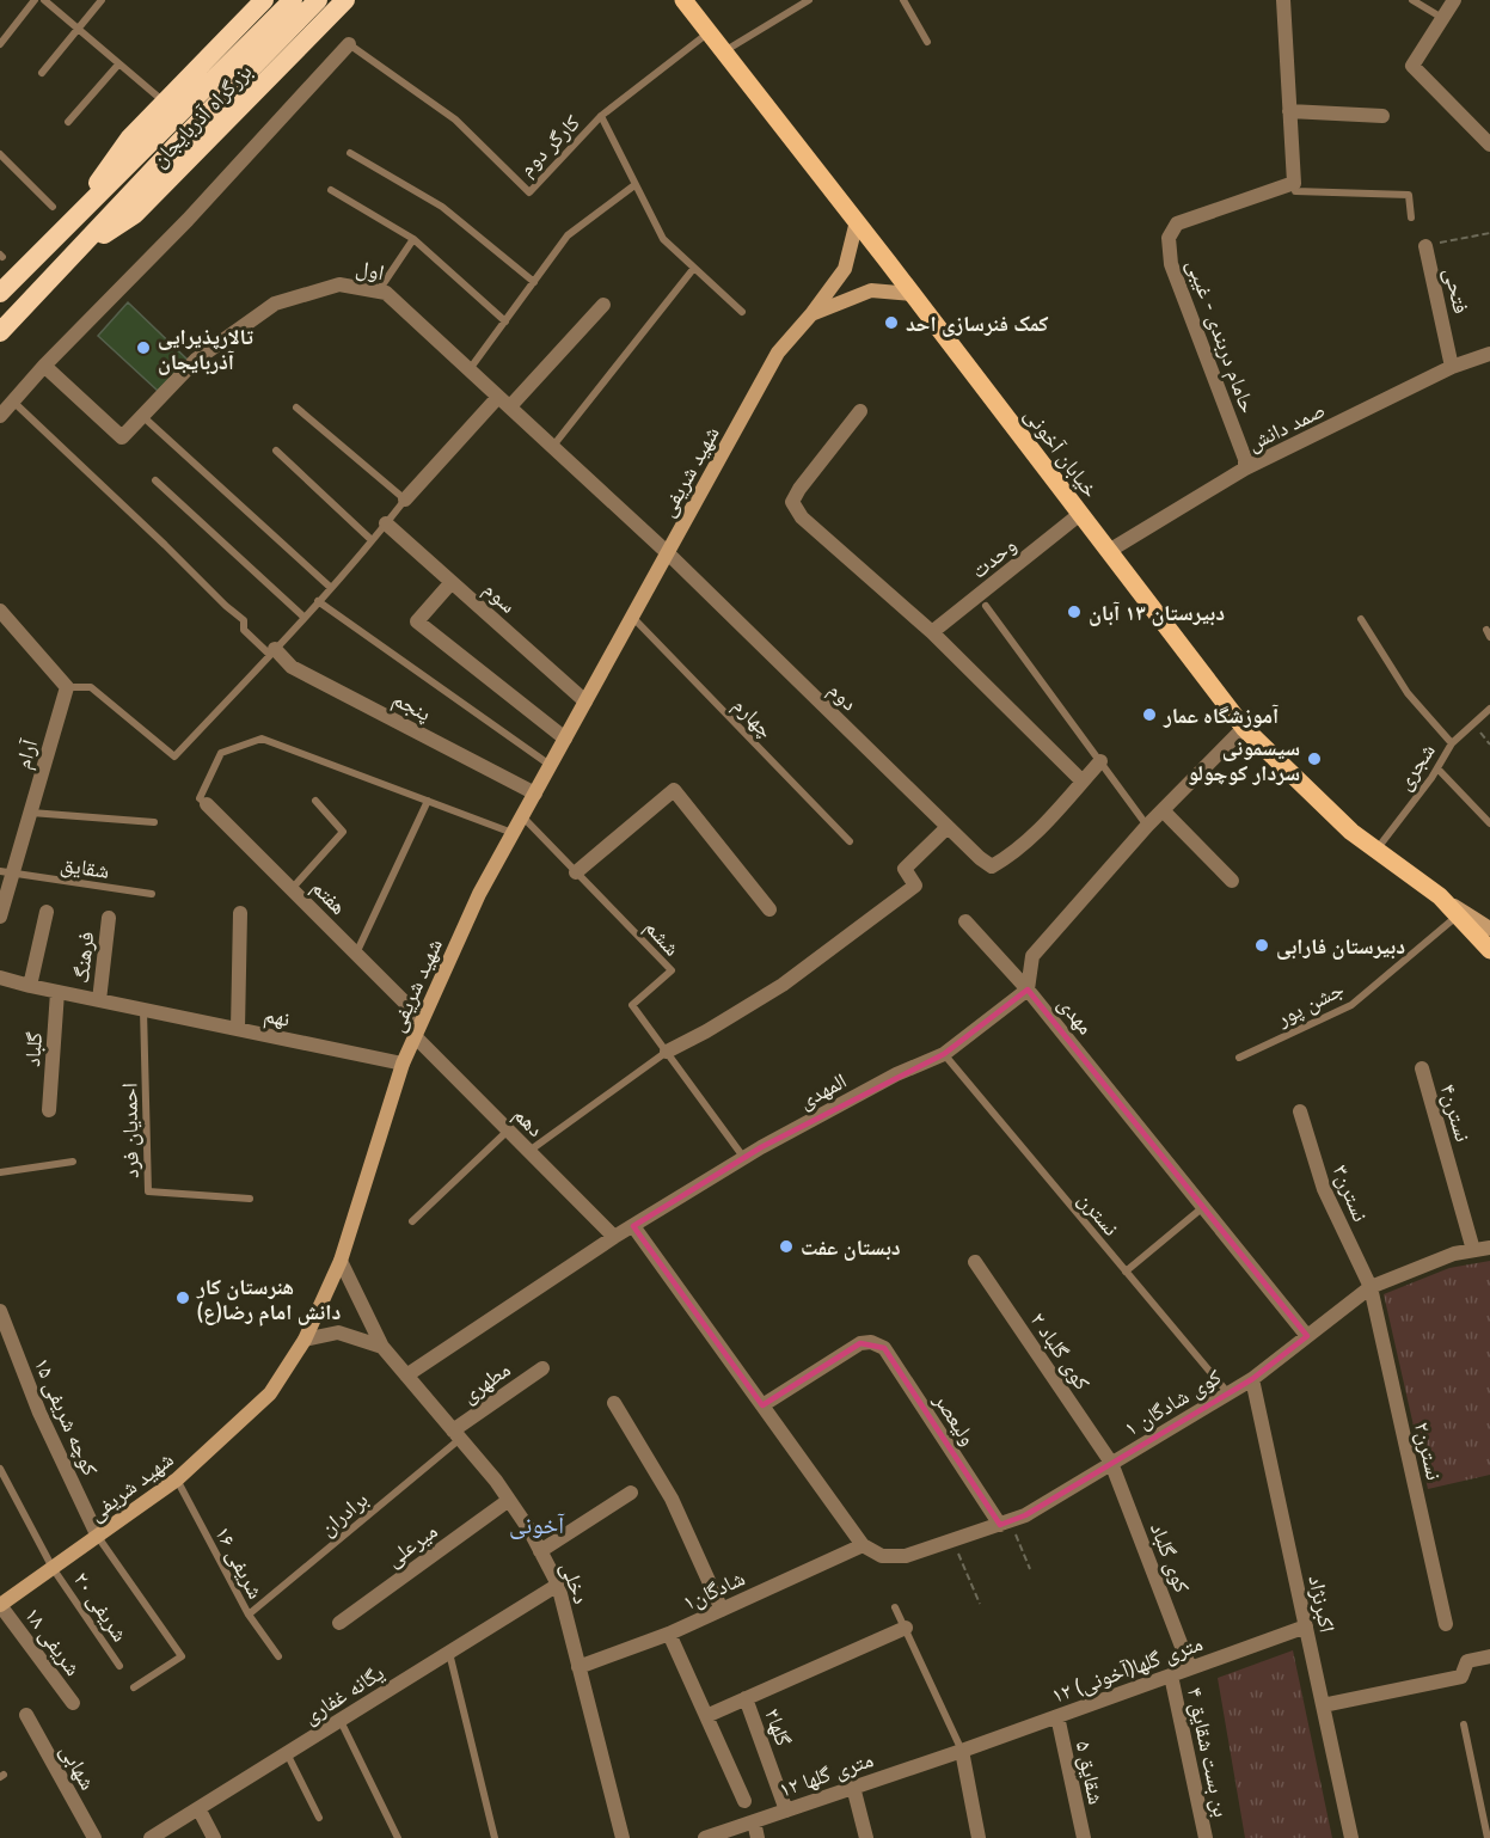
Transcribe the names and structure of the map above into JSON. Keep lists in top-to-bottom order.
{
  "streets": {
    "highway": ["بزرگراه آذربایجان"],
    "main road": ["خیابان آخونی", "شهید شریفی"],
    "street": [
      "اول",
      "فتحی",
      "حامام دربندی - غیبی",
      "صمد دانش",
      "وحدت",
      "سوم",
      "دوم",
      "پنجم",
      "آرام",
      "هفتم",
      "فرهنگ",
      "مهدی",
      "نهم",
      "گلباد",
      "المهدی",
      "نسترن۴",
      "دهم",
      "نسترن۳",
      "کوی گلباد ۲",
      "مطهری",
      "کوی شادگان ۱",
      "کوچه شریفی ۱۵",
      "ولیعصر",
      "نسترن۲",
      "میرعلی",
      "کوی گلباد",
      "دخلی",
      "شادگان۱",
      "اکبرنژاد",
      "شریفی ۱۸",
      "۱۲ متری گلها(آخونی)",
      "یگانه غفاری",
      "گلها۳",
      "بن بست شقایق ۴",
      "شهابی",
      "شقایق ۵",
      "۱۲ متری گلها"
    ],
    "lane": [
      "کارگر دوم",
      "چهارم",
      "شجری",
      "شقایق",
      "ششم",
      "جشن پور",
      "احمدیان فرد",
      "نسترن",
      "برادران",
      "شریفی ۱۶",
      "شریفی ۲۰"
    ]
  },
  "crossings": [
    ["کارگر دوم", "خیابان آخونی"],
    ["اول", "شهید شریفی"],
    ["اول", "دوم"],
    ["فتحی", "صمد دانش"],
    ["حامام دربندی - غیبی", "صمد دانش"],
    ["صمد دانش", "خیابان آخونی"],
    ["خیابان آخونی", "شهید شریفی"],
    ["خیابان آخونی", "وحدت"],
    ["خیابان آخونی", "شجری"],
    ["خیابان آخونی", "جشن پور"],
    ["خیابان آخونی", "مهدی"],
    ["شهید شریفی", "سوم"],
    ["شهید شریفی", "دوم"],
    ["شهید شریفی", "پنجم"],
    ["شهید شریفی", "چهارم"],
    ["شهید شریفی", "هفتم"],
    ["شهید شریفی", "ششم"],
    ["شهید شریفی", "نهم"],
    ["شهید شریفی", "دهم"],
    ["شهید شریفی", "کوچه شریفی ۱۵"],
    ["شهید شریفی", "شریفی ۱۶"],
    ["شهید شریفی", "دخلی"],
    ["شهید شریفی", "شریفی ۲۰"],
    ["شهید شریفی", "شریفی ۱۸"],
    ["آرام", "شقایق"],
    ["ششم", "المهدی"],
    ["فرهنگ", "نهم"],
    ["مهدی", "المهدی"],
    ["مهدی", "کوی شادگان ۱"],
    ["نهم", "گلباد"],
    ["نهم", "احمدیان فرد"],
    ["المهدی", "دهم"],
    ["المهدی", "نسترن"],
    ["المهدی", "دخلی"],
    ["نسترن۴", "کوی شادگان ۱"],
    ["نسترن۳", "کوی شادگان ۱"],
    ["نسترن۳", "نسترن۲"],
    ["نسترن", "کوی شادگان ۱"],
    ["کوی گلباد ۲", "کوی شادگان ۱"],
    ["کوی گلباد ۲", "کوی گلباد"],
    ["مطهری", "برادران"],
    ["مطهری", "دخلی"],
    ["کوی شادگان ۱", "ولیعصر"],
    ["کوی شادگان ۱", "نسترن۲"],
    ["کوی شادگان ۱", "کوی گلباد"],
    ["کوی شادگان ۱", "شادگان۱"],
    ["کوی شادگان ۱", "اکبرنژاد"],
    ["برادران", "شریفی ۱۶"],
    ["برادران", "دخلی"],
    ["میرعلی", "دخلی"],
    ["کوی گلباد", "۱۲ متری گلها(آخونی)"],
    ["دخلی", "شادگان۱"],
    ["دخلی", "یگانه غفاری"],
    ["اکبرنژاد", "۱۲ متری گلها(آخونی)"],
    ["۱۲ متری گلها(آخونی)", "بن بست شقایق ۴"],
    ["۱۲ متری گلها(آخونی)", "شقایق ۵"],
    ["۱۲ متری گلها(آخونی)", "۱۲ متری گلها"],
    ["گلها۳", "۱۲ متری گلها"]
  ],
  "districts": ["آخونی"],
  "places": [
    "کمک فنرسازی احد",
    "تالارپذیرایی آذربایجان",
    "دبیرستان ۱۳ آبان",
    "آموزشگاه عمار",
    "سیسمونی سردار کوچولو",
    "دبیرستان فارابی",
    "دبستان عفت",
    "هنرستان کار دانش امام رضا(ع)"
  ]
}
